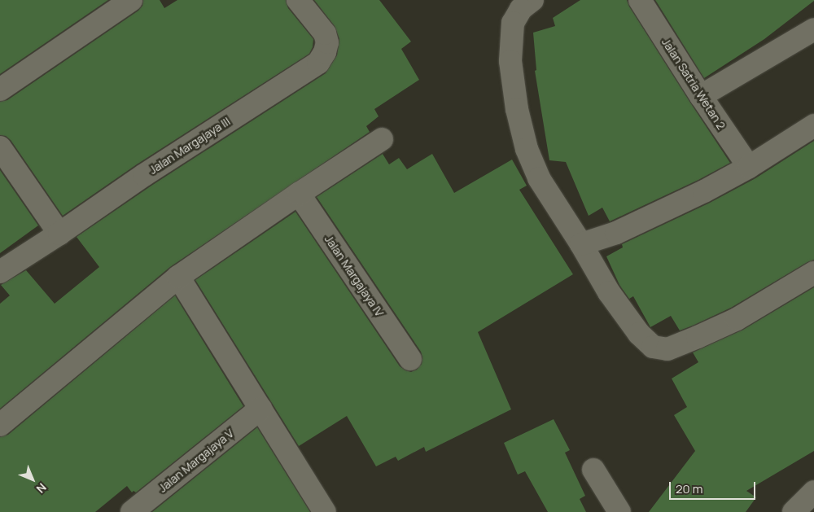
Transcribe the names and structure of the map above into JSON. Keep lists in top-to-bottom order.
{
  "streets": {
    "street": [
      "Jalan Satria Wetan 2",
      "Jalan Margajaya III",
      "Jalan Margajaya IV",
      "Jalan Margajaya V"
    ]
  },
  "scale_bar": "20 m",
  "north": "bottom right"
}
